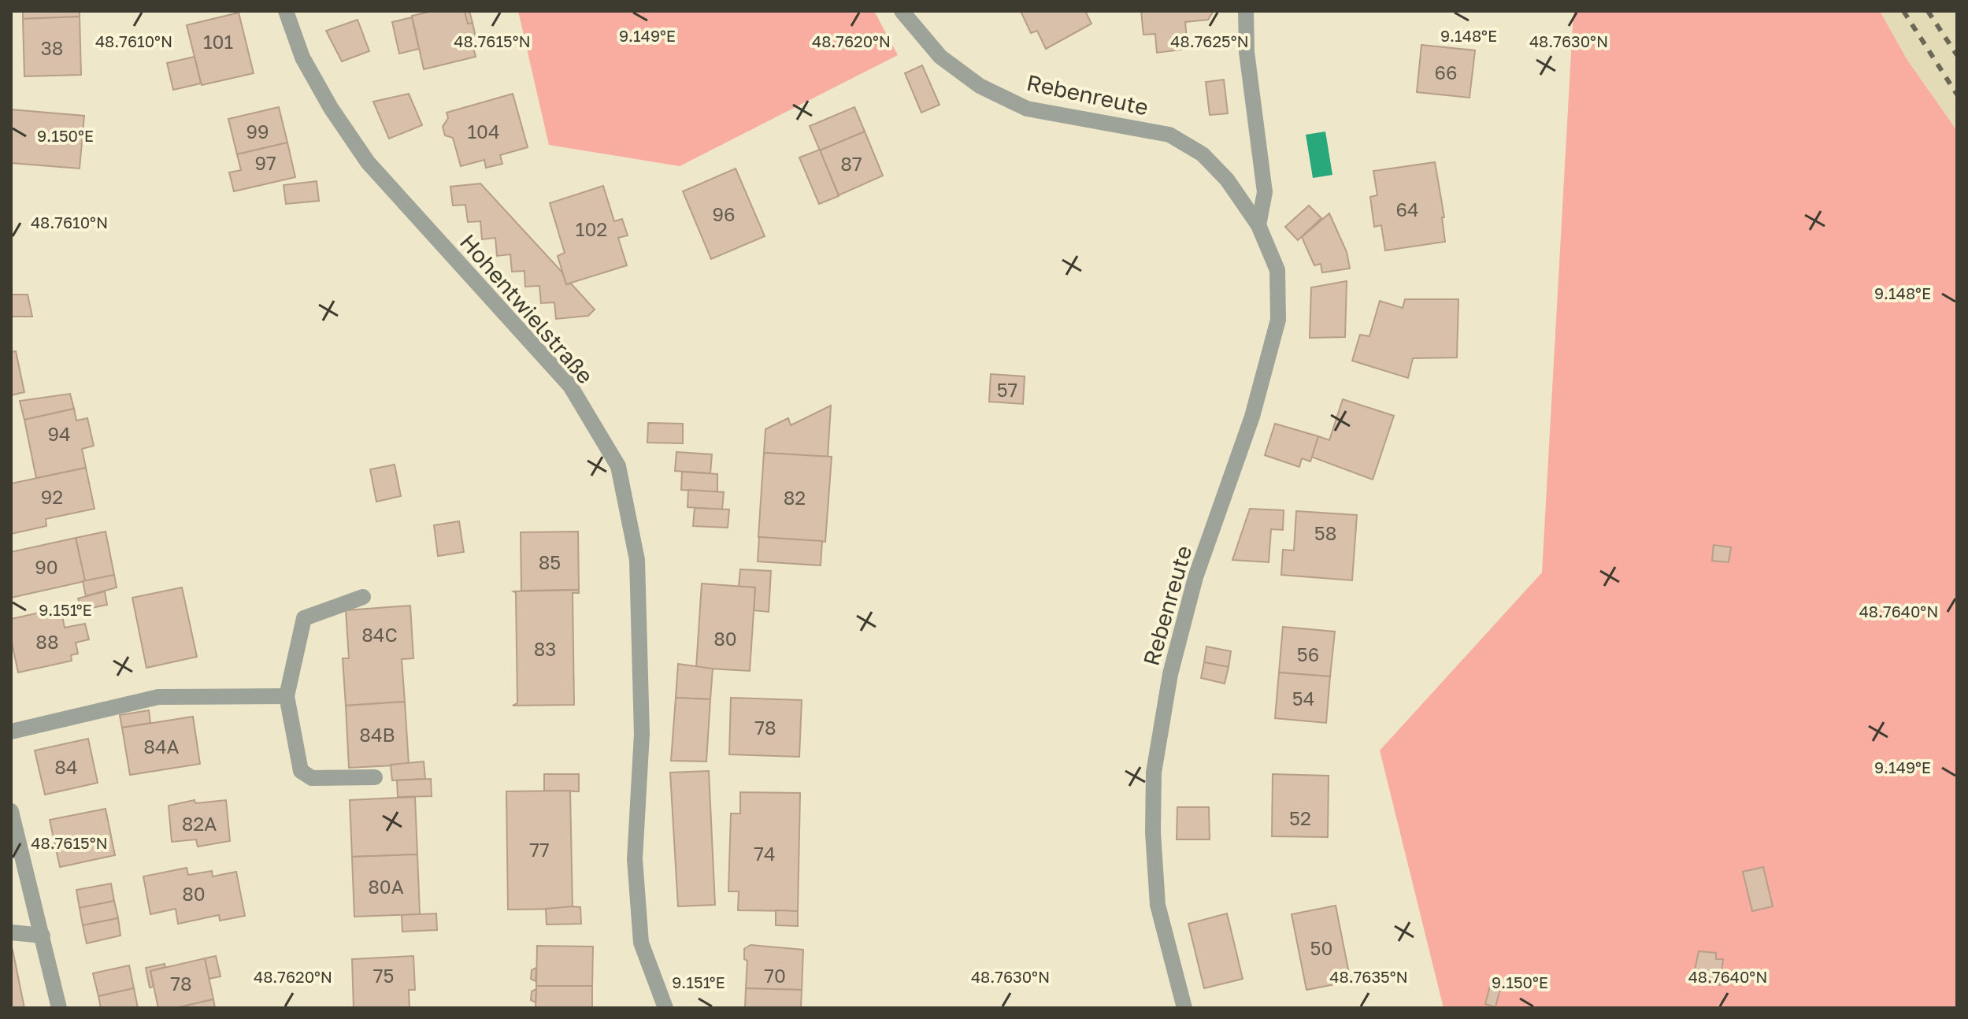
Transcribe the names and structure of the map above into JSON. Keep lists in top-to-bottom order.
{
  "streets": {
    "street": ["Rebenreute", "Hohentwielstraße"]
  },
  "house_numbers": [
    "101",
    "38",
    "66",
    "99",
    "104",
    "97",
    "87",
    "64",
    "96",
    "102",
    "57",
    "94",
    "92",
    "82",
    "58",
    "85",
    "90",
    "84C",
    "80",
    "88",
    "83",
    "56",
    "54",
    "78",
    "84B",
    "84A",
    "84",
    "52",
    "82A",
    "77",
    "74",
    "80A",
    "80",
    "50",
    "75",
    "70",
    "78"
  ],
  "coordinates": [
    "9.149°E",
    "9.148°E",
    "48.7610°N",
    "48.7615°N",
    "48.7620°N",
    "48.7625°N",
    "48.7630°N",
    "9.150°E",
    "9.151°E",
    "48.7640°N",
    "48.7635°N"
  ]
}
